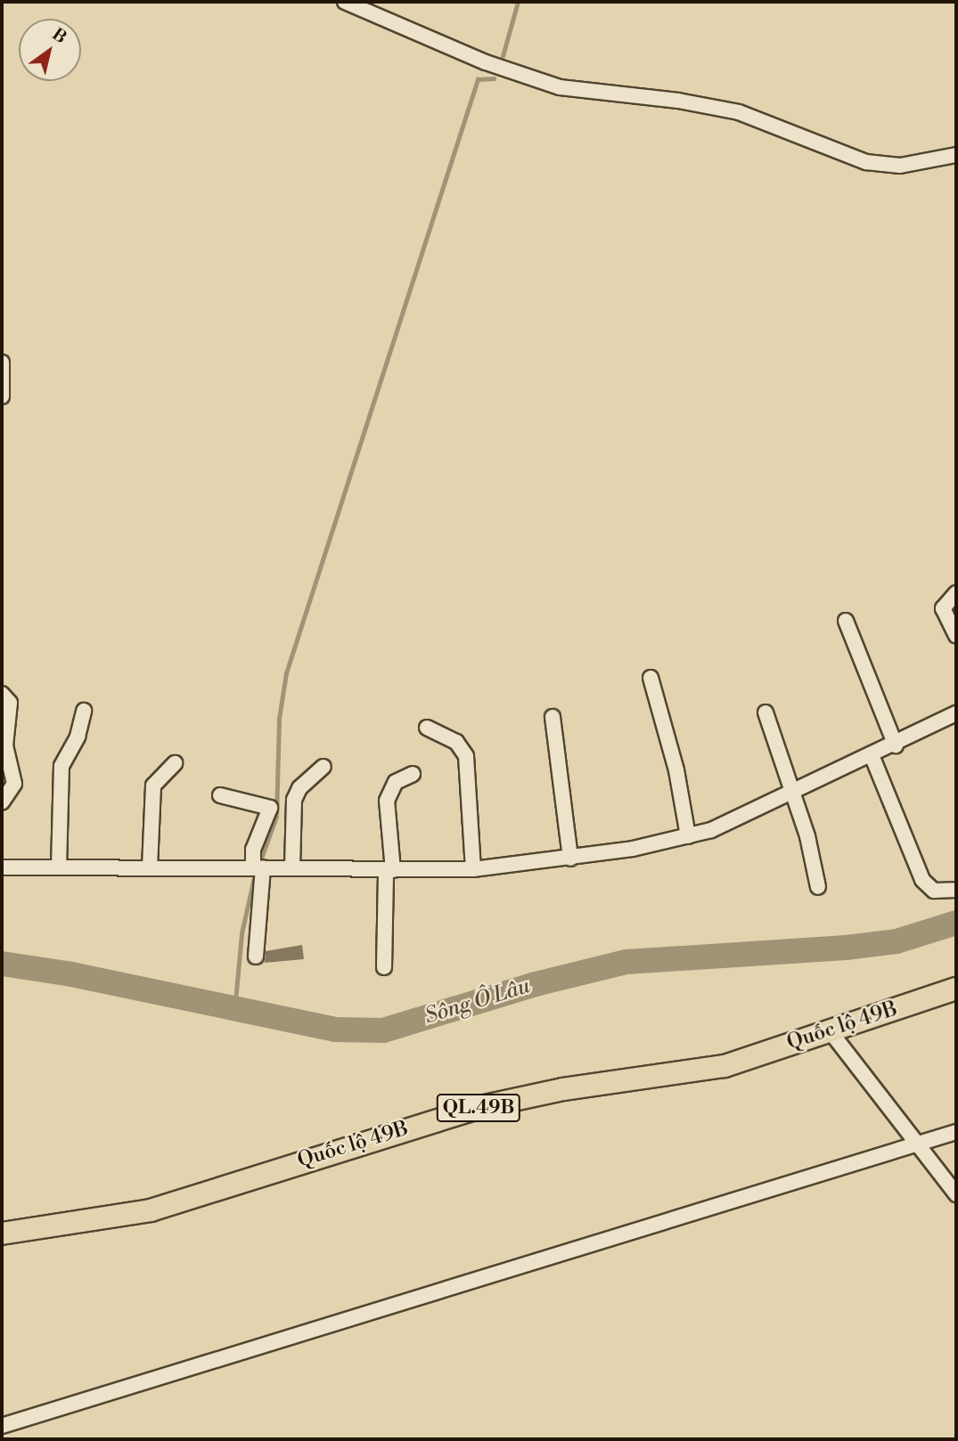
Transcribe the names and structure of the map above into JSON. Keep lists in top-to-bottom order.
{
  "streets": {
    "main road": ["Quốc lộ 49B", "QL.49B"]
  },
  "water": ["Sông Ô Lâu"],
  "north": "top right"
}
